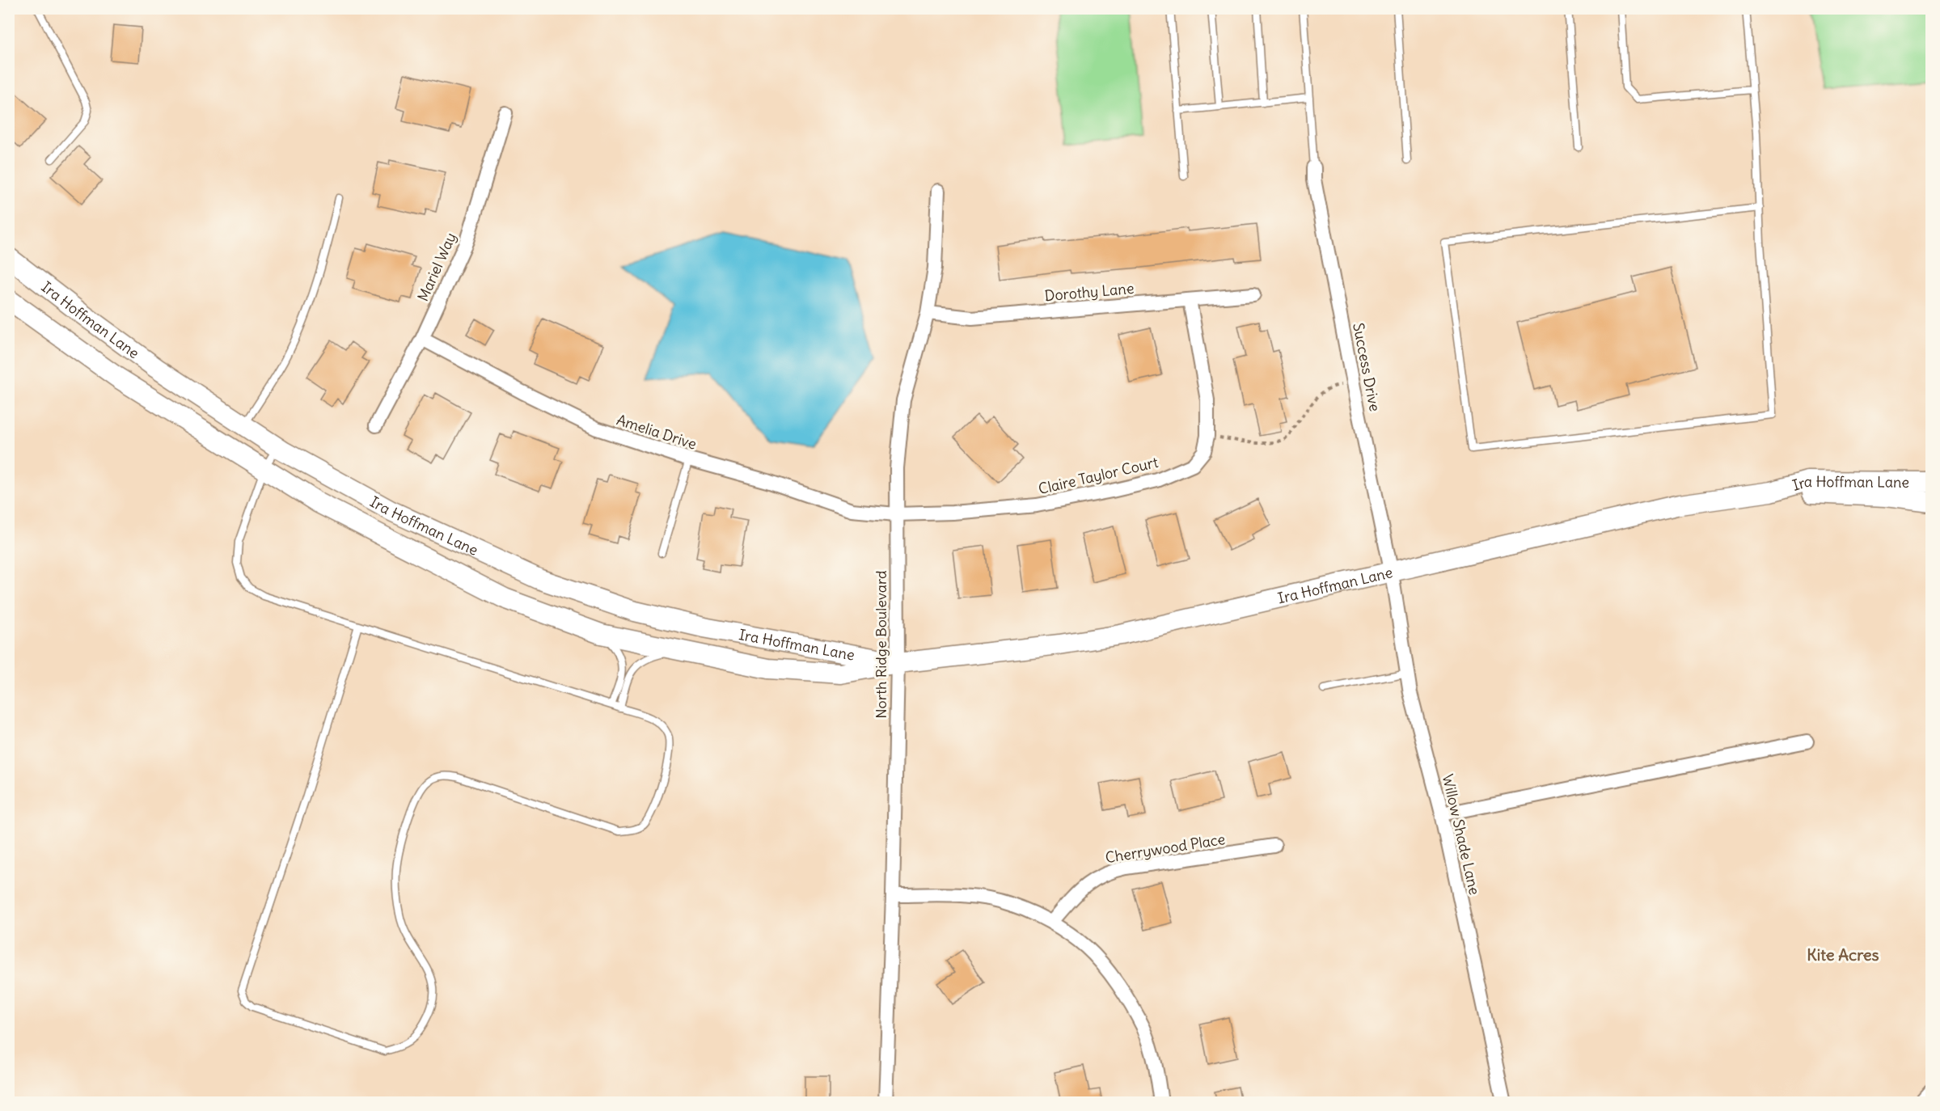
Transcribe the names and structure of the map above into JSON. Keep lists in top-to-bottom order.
{
  "streets": {
    "main road": ["Ira Hoffman Lane"],
    "street": [
      "Mariel Way",
      "Dorothy Lane",
      "Success Drive",
      "Amelia Drive",
      "Claire Taylor Court",
      "North Ridge Boulevard",
      "Willow Shade Lane",
      "Cherrywood Place"
    ]
  },
  "crossings": [
    ["Mariel Way", "Amelia Drive"],
    ["Dorothy Lane", "Claire Taylor Court"],
    ["Dorothy Lane", "North Ridge Boulevard"],
    ["Ira Hoffman Lane", "Success Drive"],
    ["Ira Hoffman Lane", "North Ridge Boulevard"],
    ["Ira Hoffman Lane", "Willow Shade Lane"],
    ["Success Drive", "Willow Shade Lane"],
    ["Amelia Drive", "Claire Taylor Court"],
    ["Amelia Drive", "North Ridge Boulevard"],
    ["Claire Taylor Court", "North Ridge Boulevard"]
  ],
  "districts": ["Kite Acres"]
}
